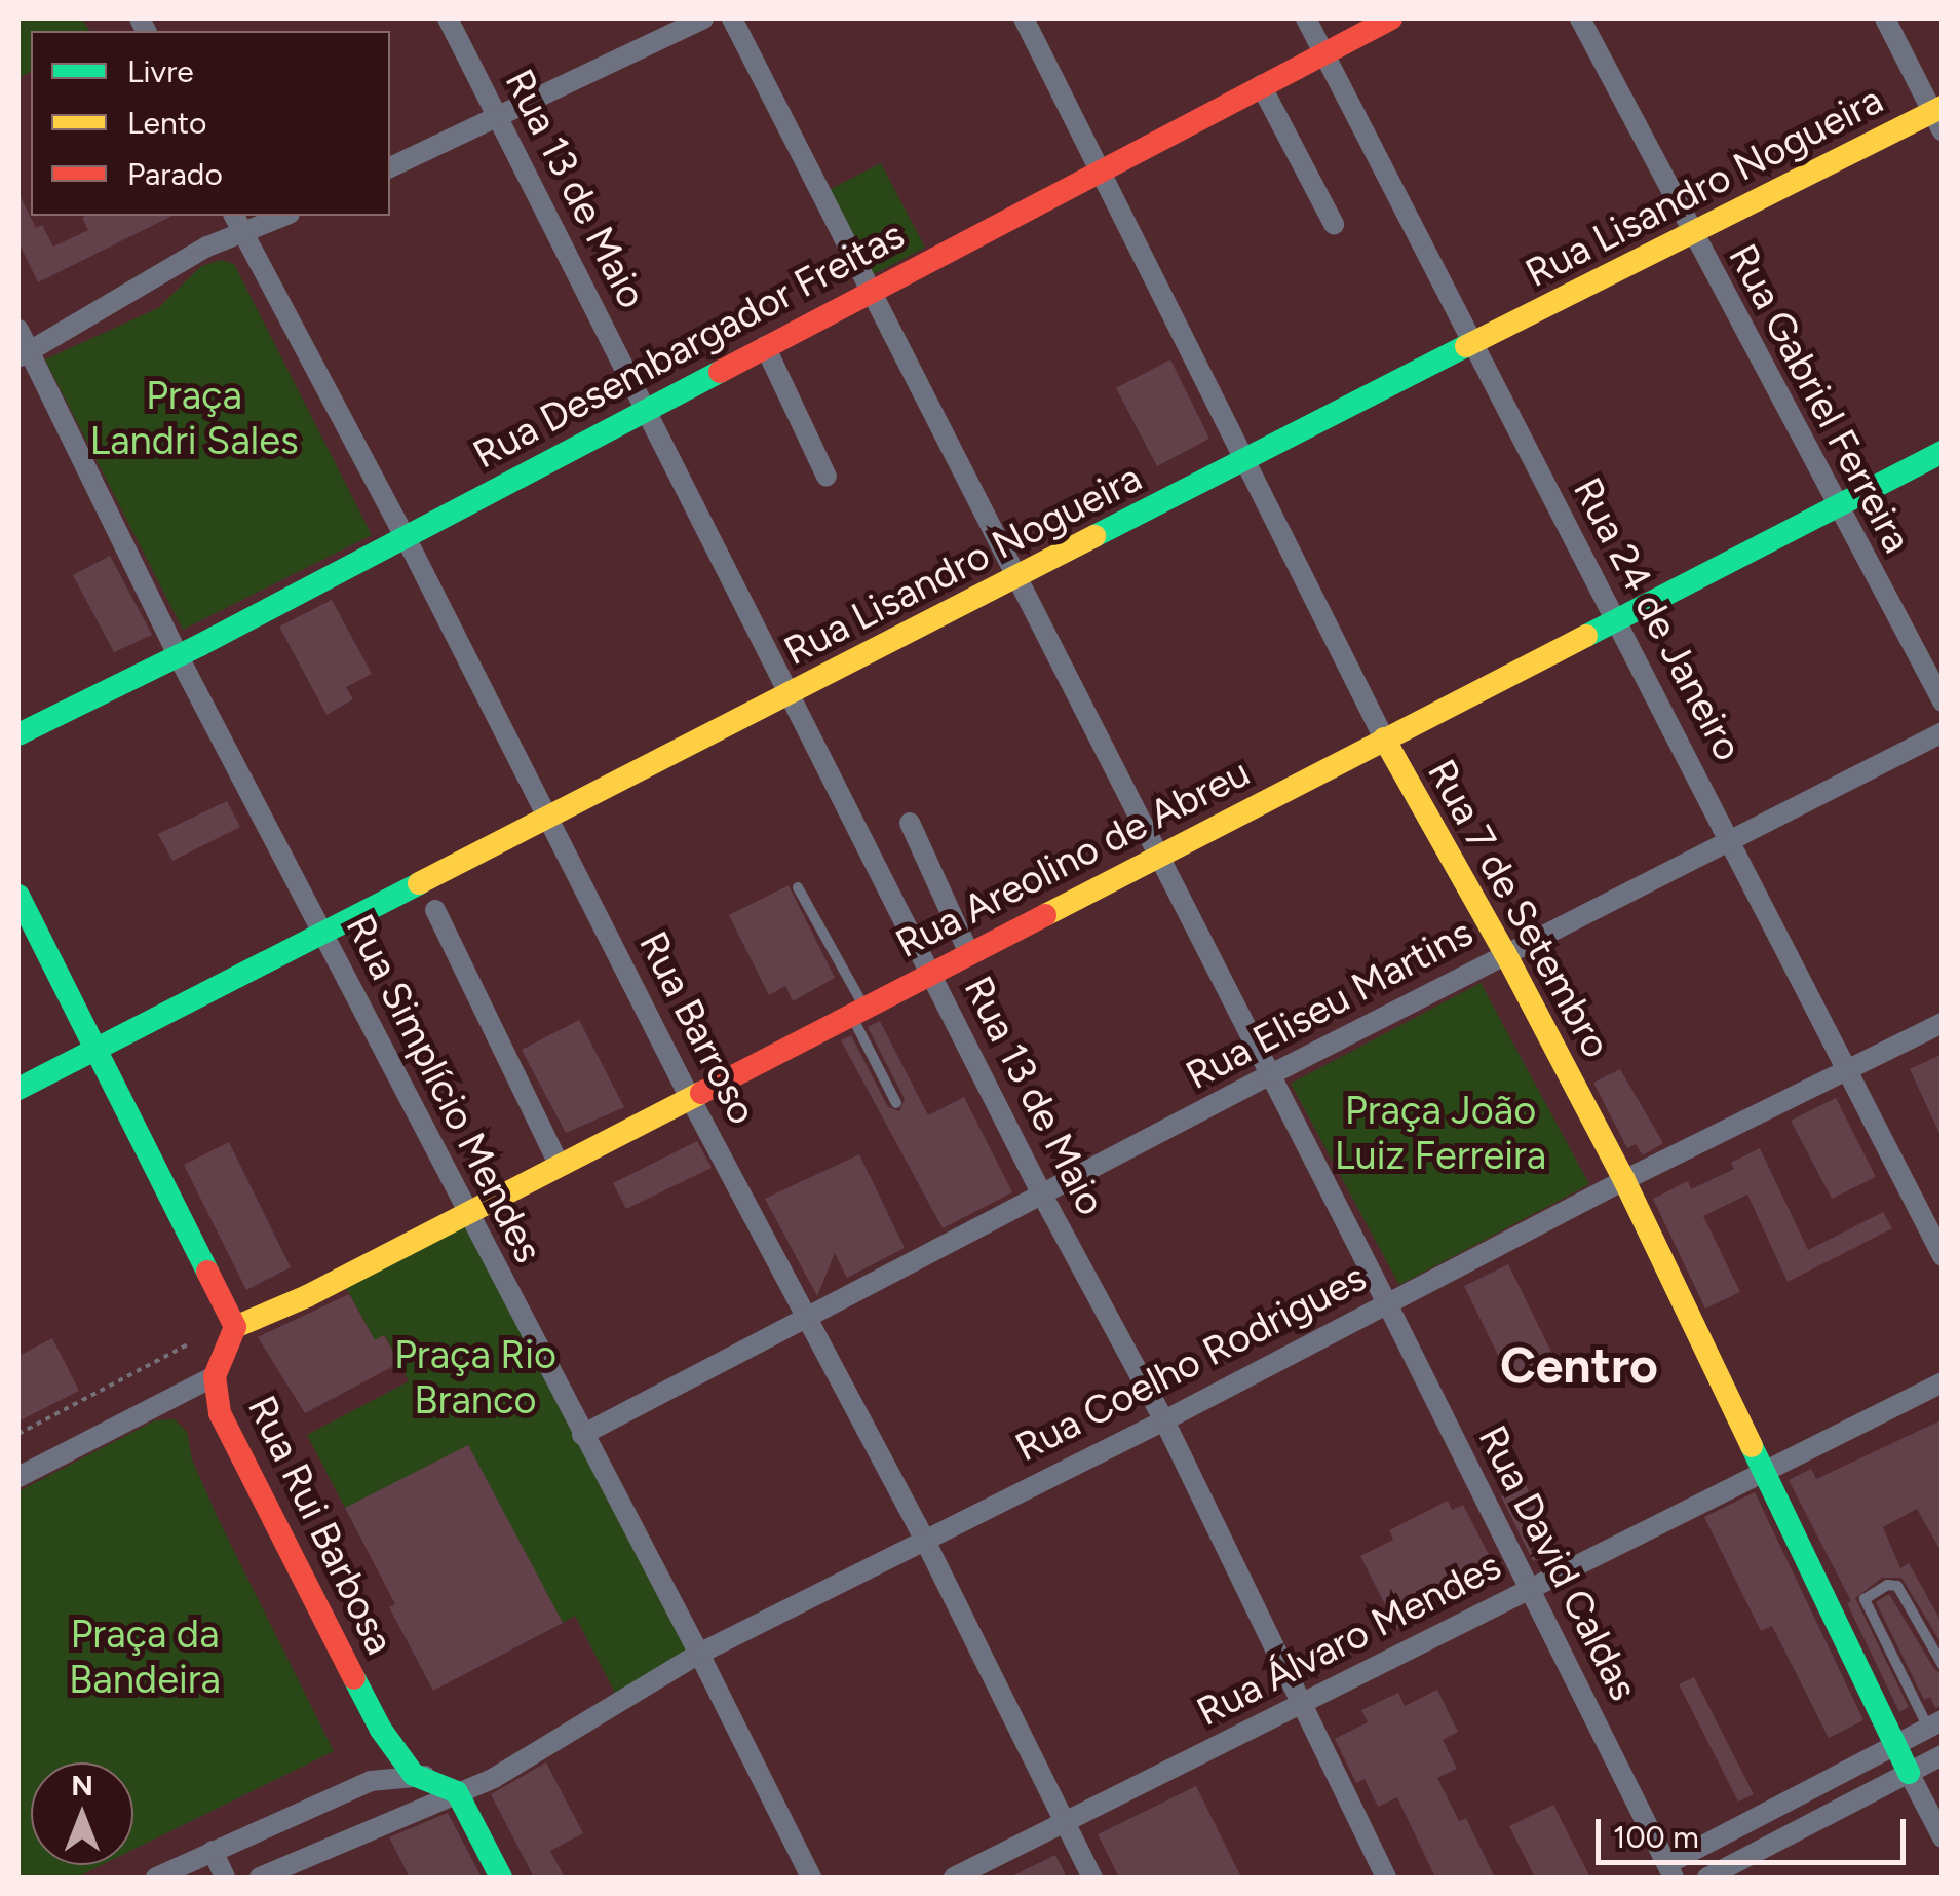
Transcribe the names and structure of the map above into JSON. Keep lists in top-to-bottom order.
{
  "streets": {
    "street": [
      "Rua Lisandro Nogueira",
      "Rua 13 de Maio",
      "Rua Desembargador Freitas",
      "Rua Gabriel Ferreira",
      "Rua 24 de Janeiro",
      "Rua Areolino de Abreu",
      "Rua 7 de Setembro",
      "Rua Eliseu Martins",
      "Rua Barroso",
      "Rua Simplício Mendes",
      "Rua Coelho Rodrigues",
      "Rua Rui Barbosa",
      "Rua David Caldas",
      "Rua Álvaro Mendes"
    ]
  },
  "crossings": [
    ["Rua Lisandro Nogueira", "Rua 13 de Maio"],
    ["Rua Lisandro Nogueira", "Rua Gabriel Ferreira"],
    ["Rua Lisandro Nogueira", "Rua 24 de Janeiro"],
    ["Rua Lisandro Nogueira", "Rua 7 de Setembro"],
    ["Rua Lisandro Nogueira", "Rua Barroso"],
    ["Rua Lisandro Nogueira", "Rua Simplício Mendes"],
    ["Rua Lisandro Nogueira", "Rua David Caldas"],
    ["Rua 13 de Maio", "Rua Desembargador Freitas"],
    ["Rua 13 de Maio", "Rua Areolino de Abreu"],
    ["Rua 13 de Maio", "Rua Eliseu Martins"],
    ["Rua 13 de Maio", "Rua Coelho Rodrigues"],
    ["Rua 13 de Maio", "Rua Álvaro Mendes"],
    ["Rua Desembargador Freitas", "Rua 24 de Janeiro"],
    ["Rua Desembargador Freitas", "Rua 7 de Setembro"],
    ["Rua Desembargador Freitas", "Rua Barroso"],
    ["Rua Desembargador Freitas", "Rua Simplício Mendes"],
    ["Rua Desembargador Freitas", "Rua David Caldas"],
    ["Rua Gabriel Ferreira", "Rua Areolino de Abreu"],
    ["Rua 24 de Janeiro", "Rua Areolino de Abreu"],
    ["Rua 24 de Janeiro", "Rua Eliseu Martins"],
    ["Rua 24 de Janeiro", "Rua Coelho Rodrigues"],
    ["Rua Areolino de Abreu", "Rua 7 de Setembro"],
    ["Rua Areolino de Abreu", "Rua Barroso"],
    ["Rua Areolino de Abreu", "Rua Simplício Mendes"],
    ["Rua Areolino de Abreu", "Rua Rui Barbosa"],
    ["Rua Areolino de Abreu", "Rua David Caldas"],
    ["Rua 7 de Setembro", "Rua Eliseu Martins"],
    ["Rua 7 de Setembro", "Rua Coelho Rodrigues"],
    ["Rua 7 de Setembro", "Rua Álvaro Mendes"],
    ["Rua Eliseu Martins", "Rua Barroso"],
    ["Rua Eliseu Martins", "Rua Simplício Mendes"],
    ["Rua Eliseu Martins", "Rua David Caldas"],
    ["Rua Barroso", "Rua Coelho Rodrigues"],
    ["Rua Barroso", "Rua Álvaro Mendes"],
    ["Rua Simplício Mendes", "Rua Coelho Rodrigues"],
    ["Rua Coelho Rodrigues", "Rua David Caldas"],
    ["Rua David Caldas", "Rua Álvaro Mendes"]
  ],
  "districts": ["Centro"],
  "parks": [
    "Praça Landri Sales",
    "Praça João Luiz Ferreira",
    "Praça Rio Branco",
    "Praça da Bandeira"
  ],
  "legend": ["Livre", "Lento", "Parado"],
  "scale_bar": "100 m",
  "north": "top"
}
